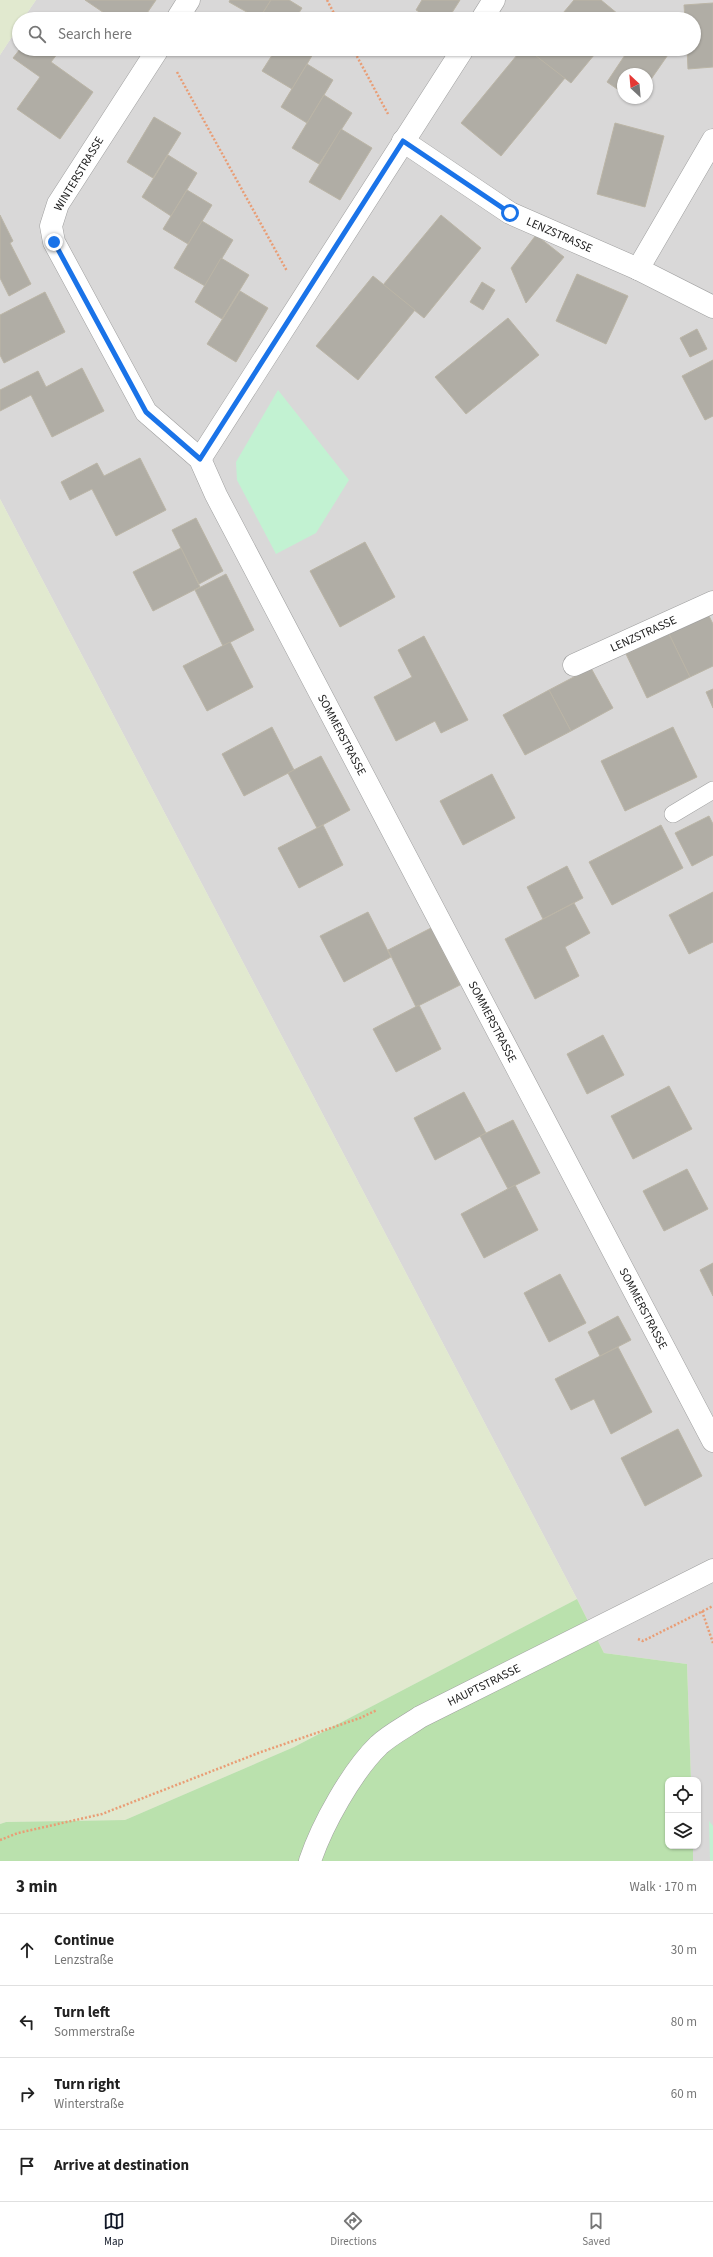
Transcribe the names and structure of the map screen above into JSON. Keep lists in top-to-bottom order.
{
  "streets": {
    "street": [
      "WINTERSTRASSE",
      "LENZSTRASSE",
      "SOMMERSTRASSE",
      "HAUPTSTRASSE"
    ]
  },
  "crossings": [
    ["WINTERSTRASSE", "SOMMERSTRASSE"]
  ],
  "north": "top left",
  "page": {
    "search": "Search here",
    "heading": ["3 min", "Walk · 170 m"],
    "list": [
      ["Continue", "Lenzstraße", "30 m"],
      ["Turn left", "Sommerstraße", "80 m"],
      ["Turn right", "Winterstraße", "60 m"],
      "Arrive at destination"
    ],
    "nav": ["Map", "Directions", "Saved"]
  }
}
